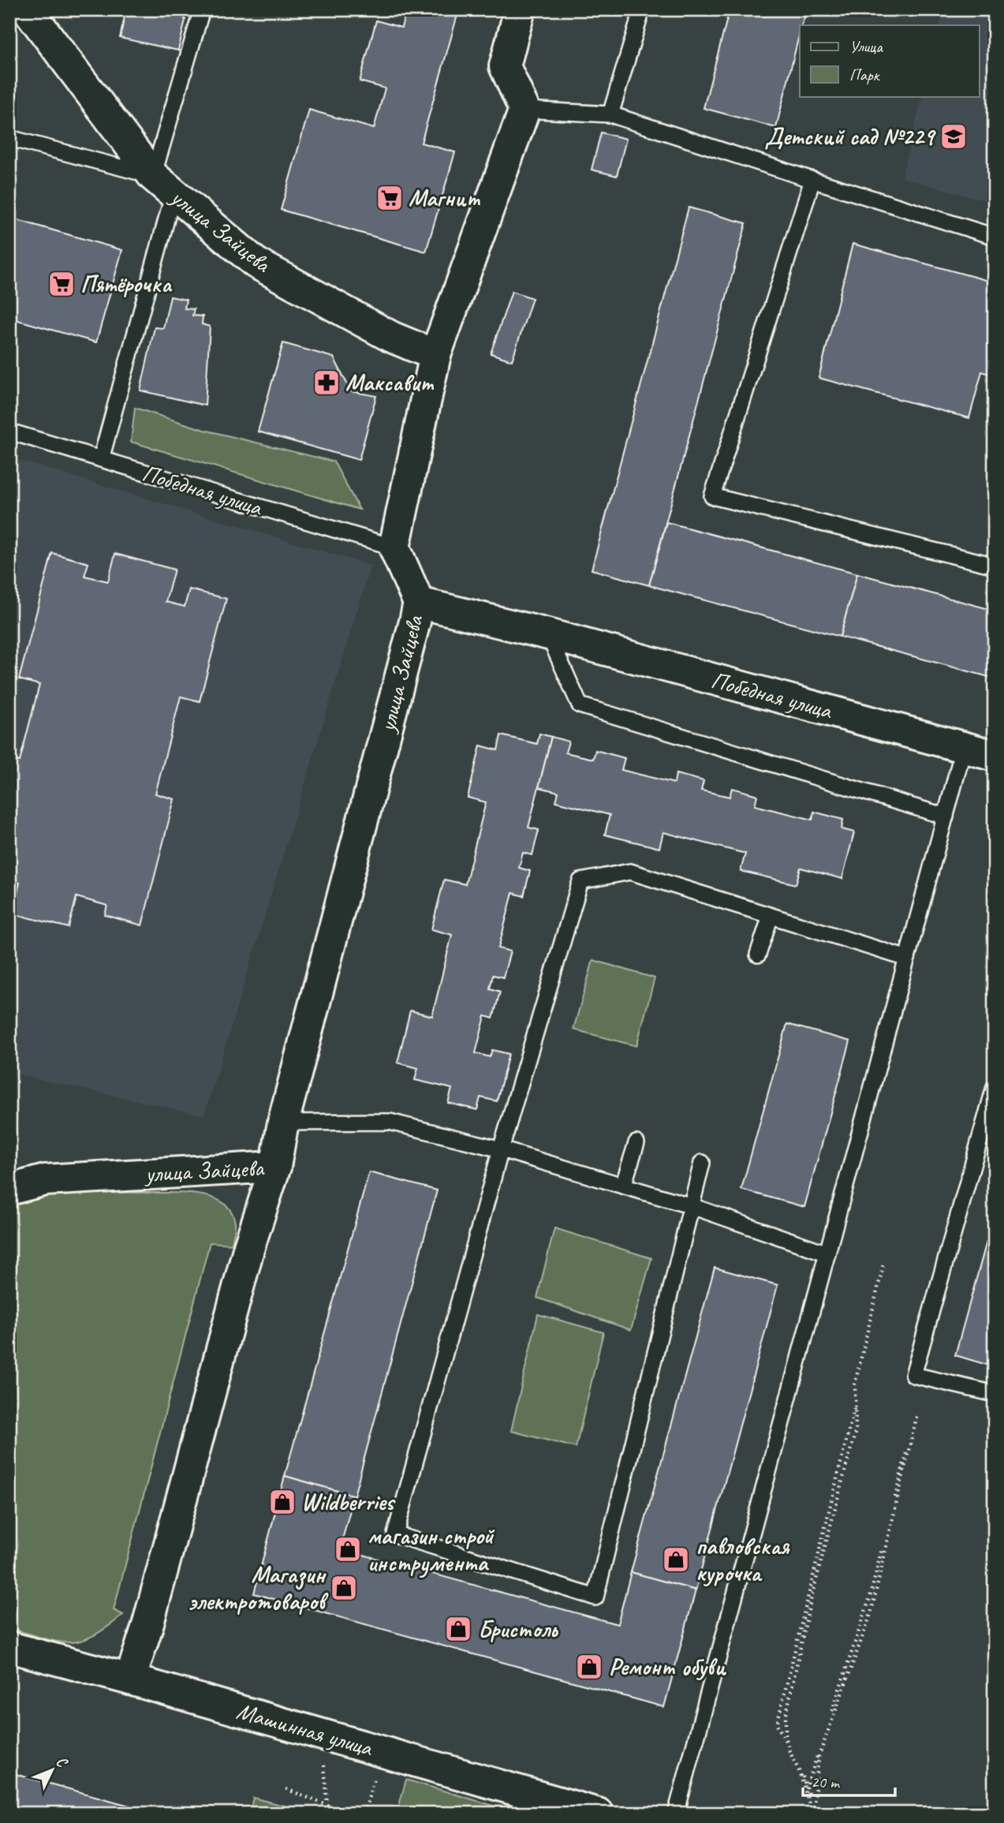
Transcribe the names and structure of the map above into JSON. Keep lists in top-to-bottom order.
{
  "streets": {
    "street": ["улица Зайцева", "Победная улица", "Машинная улица"]
  },
  "crossings": [
    ["улица Зайцева", "Победная улица"]
  ],
  "places": {
    "school or university": ["Детский сад №229"],
    "supermarket": ["Магнит", "Пятёрочка"],
    "pharmacy": ["Максавит"],
    "shop": [
      "Wildberries",
      "магазин строй инструмента",
      "павловская курочка",
      "Магазин электротоваров",
      "Бристоль",
      "Ремонт обуви"
    ]
  },
  "legend": ["Улица", "Парк"],
  "scale_bar": "20 m",
  "north": "top right"
}
